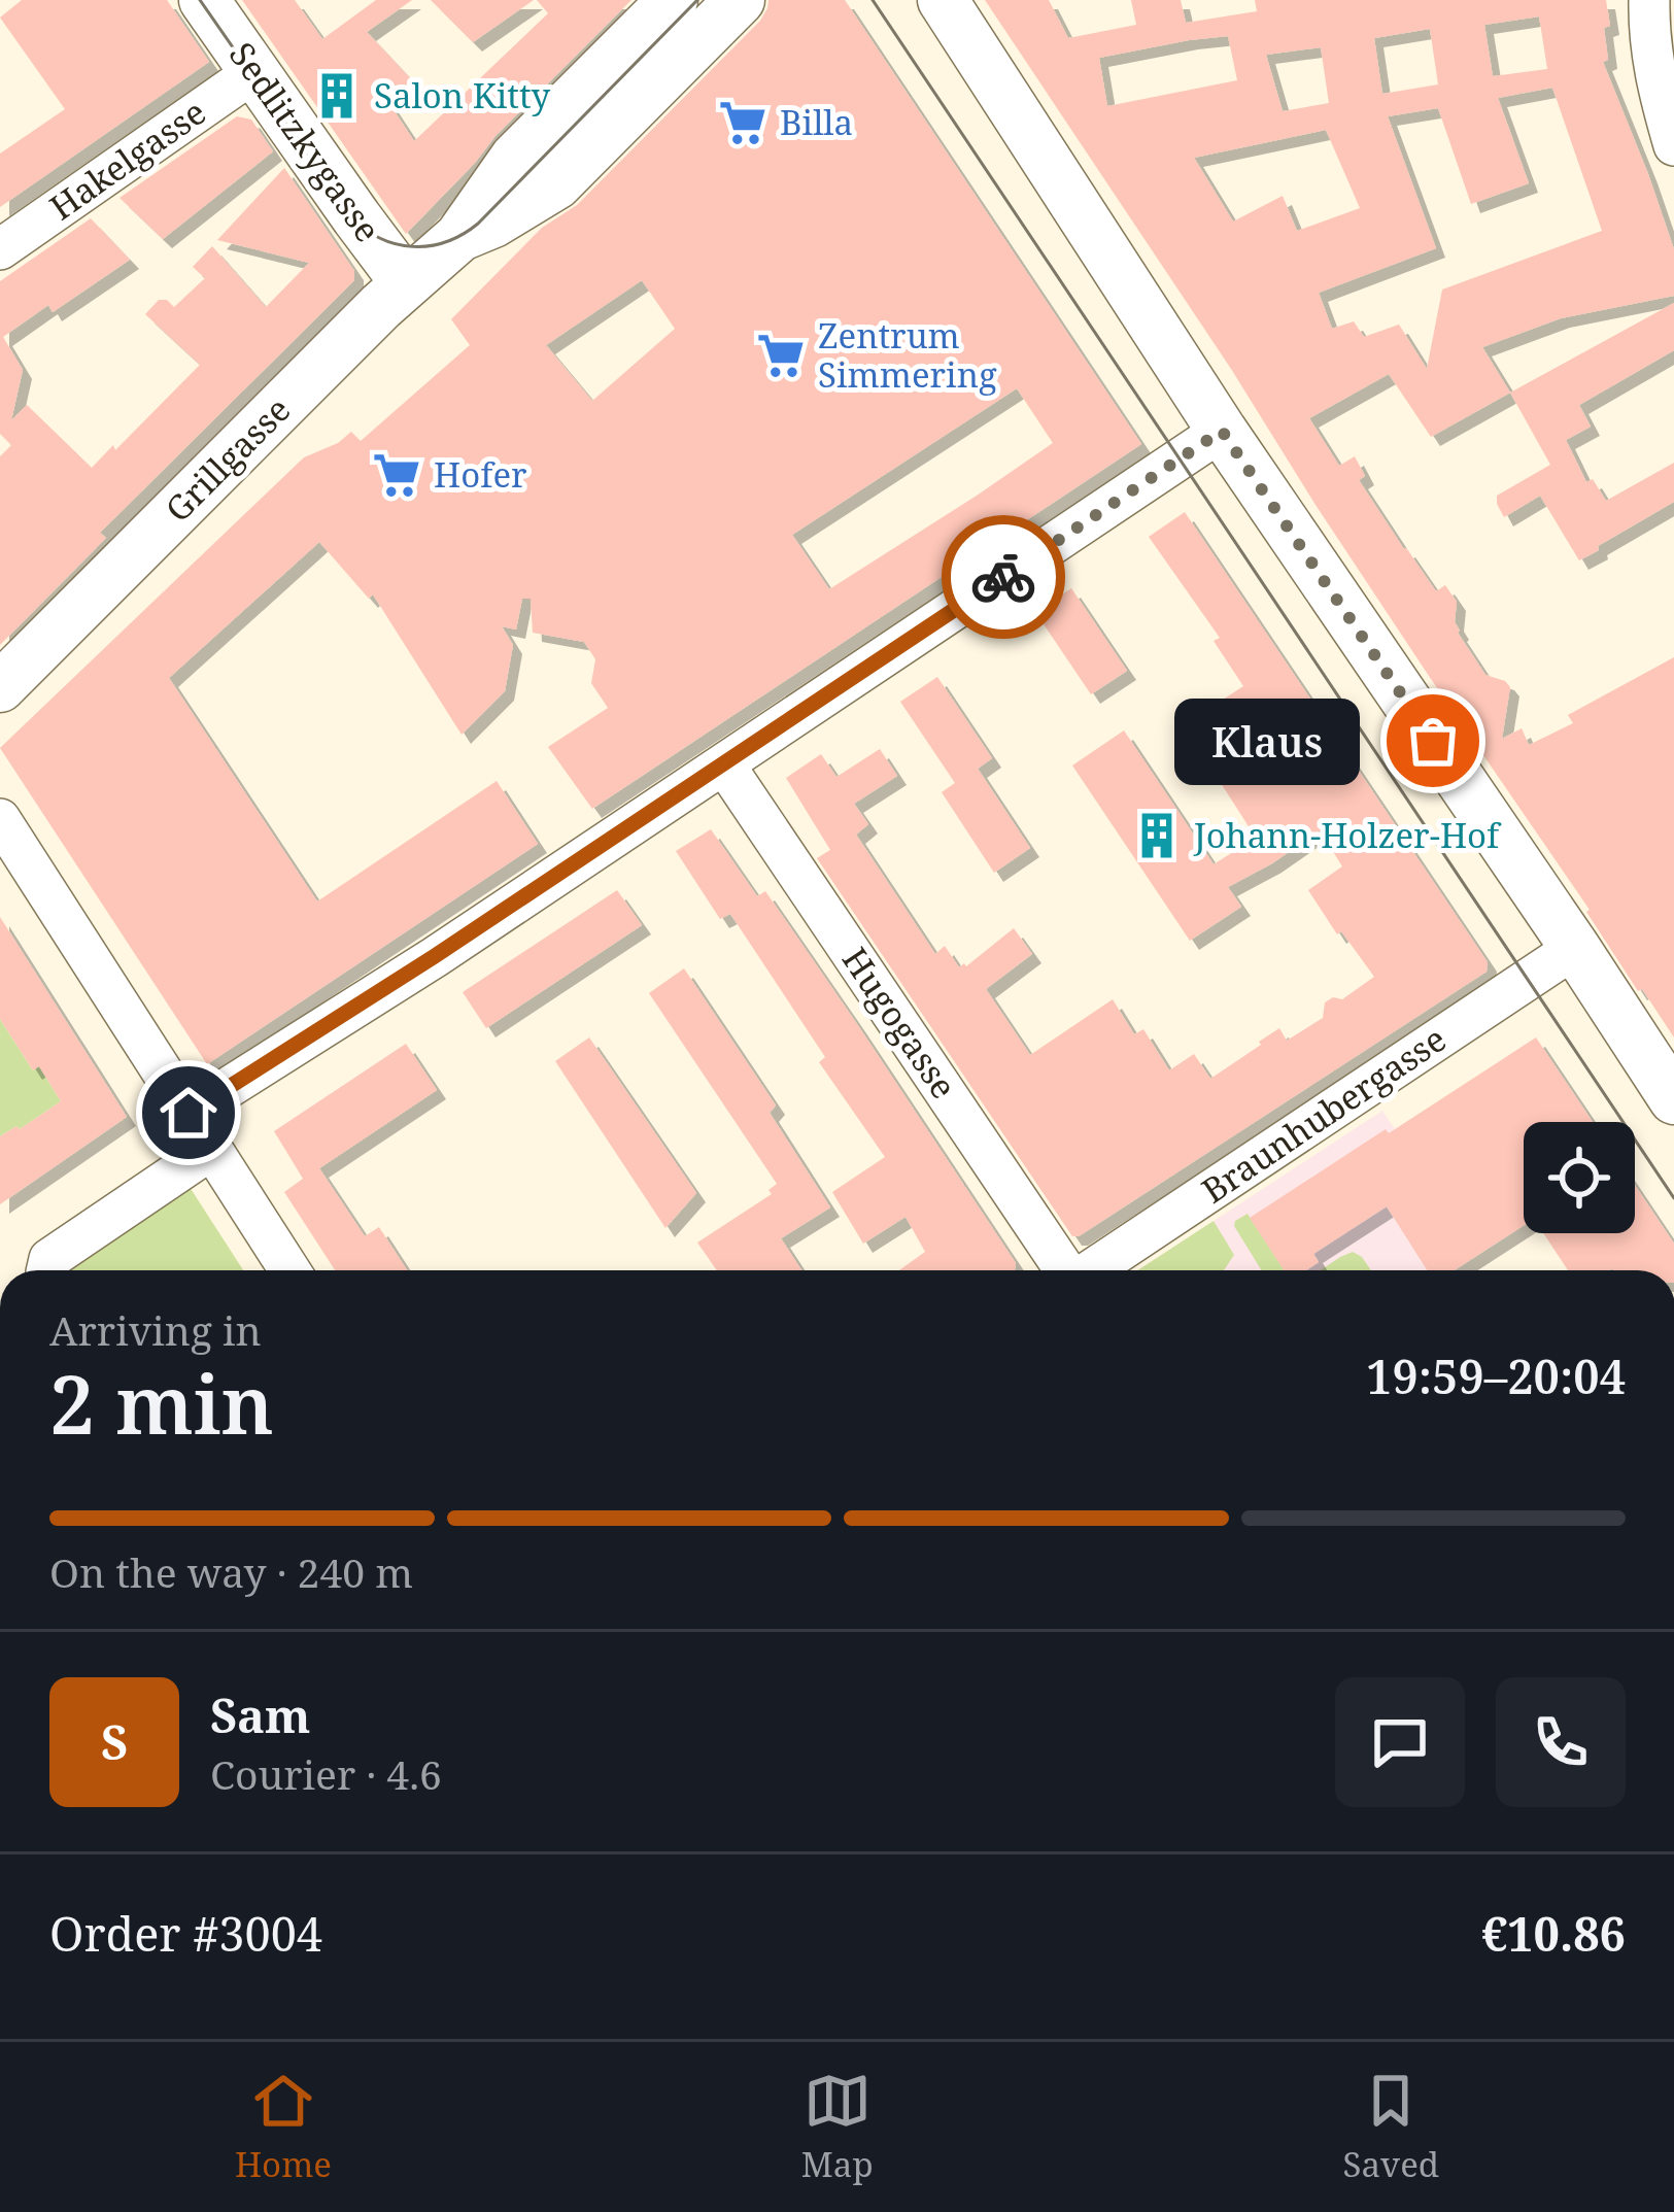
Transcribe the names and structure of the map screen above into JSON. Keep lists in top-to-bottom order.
{
  "streets": {
    "main road": ["Sedlitzkygasse", "Grillgasse"],
    "street": ["Hakelgasse", "Hugogasse", "Braunhubergasse"]
  },
  "crossings": [
    ["Sedlitzkygasse", "Hakelgasse"],
    ["Sedlitzkygasse", "Grillgasse"]
  ],
  "places": {
    "building": ["Salon Kitty", "Johann-Holzer-Hof"],
    "supermarket": ["Billa", "Zentrum Simmering", "Hofer"],
    "other": ["Klaus"]
  },
  "page": {
    "bubble": "Klaus",
    "heading": ["2 min", "Arriving in", "19:59–20:04"],
    "panel": [
      "Sam",
      "Courier · 4.6",
      "Order #3004",
      "€10.86"
    ],
    "bar": "On the way · 240 m",
    "round": "S",
    "tabs": ["Home", "Map", "Saved"]
  }
}
